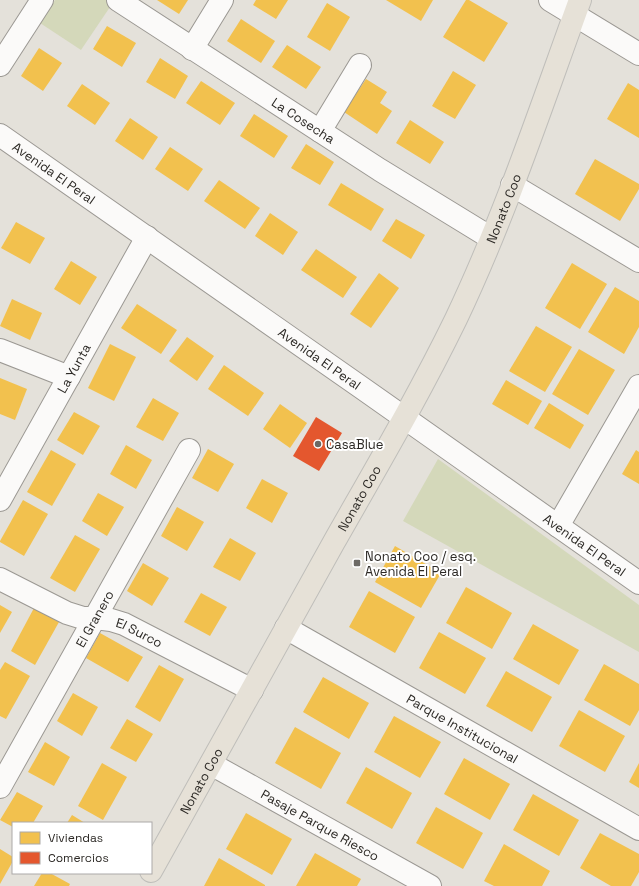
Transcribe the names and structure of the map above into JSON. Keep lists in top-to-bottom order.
{
  "streets": {
    "main road": ["Nonato Coo"],
    "street": [
      "La Cosecha",
      "Avenida El Peral",
      "La Yunta",
      "El Granero",
      "El Surco",
      "Parque Institucional",
      "Pasaje Parque Riesco"
    ]
  },
  "crossings": [
    ["La Cosecha", "Nonato Coo"],
    ["Avenida El Peral", "Nonato Coo"],
    ["Avenida El Peral", "La Yunta"],
    ["Nonato Coo", "El Surco"],
    ["Nonato Coo", "Parque Institucional"],
    ["Nonato Coo", "Pasaje Parque Riesco"],
    ["El Granero", "El Surco"]
  ],
  "places": {
    "other": ["CasaBlue"],
    "transit": ["Nonato Coo / esq. Avenida El Peral"]
  },
  "legend": ["Viviendas", "Comercios"]
}
